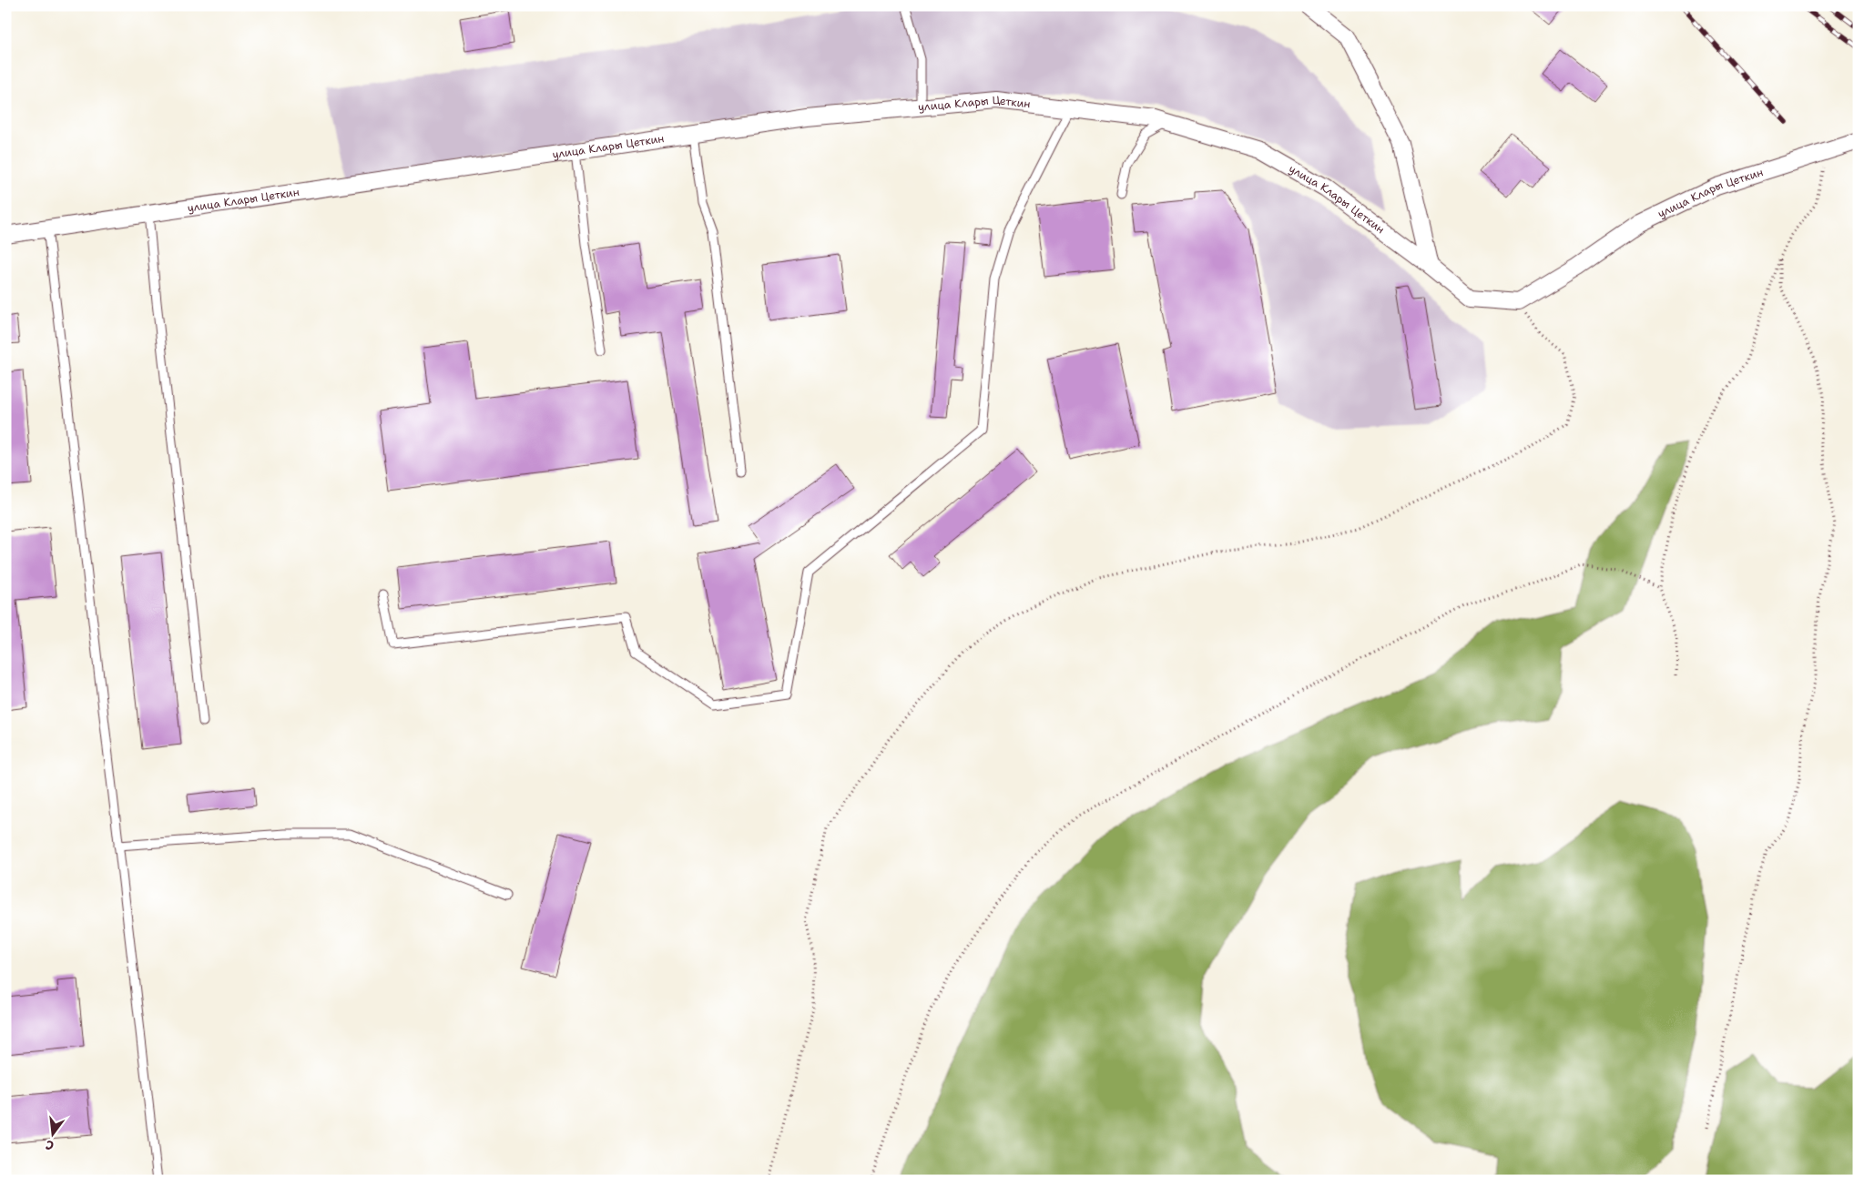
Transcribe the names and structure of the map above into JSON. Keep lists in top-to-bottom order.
{
  "streets": {
    "street": ["улица Клары Цеткин"]
  },
  "north": "bottom"
}
